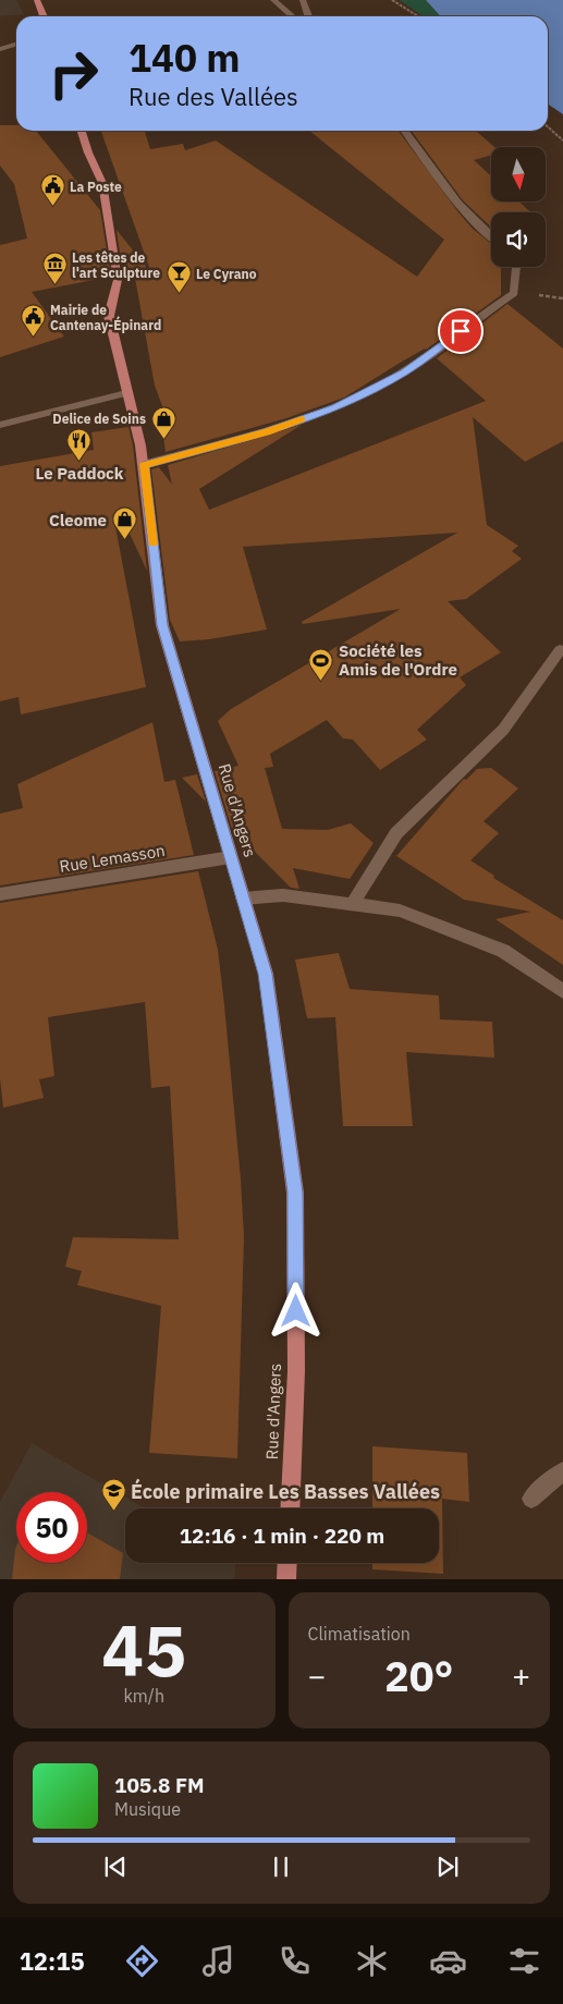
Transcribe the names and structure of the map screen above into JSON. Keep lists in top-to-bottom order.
{
  "streets": {
    "main road": ["Rue d'Angers"],
    "street": ["Rue Lemasson"]
  },
  "crossings": [
    ["Rue d'Angers", "Rue Lemasson"]
  ],
  "places": {
    "public building": ["La Poste", "Mairie de Cantenay-Épinard"],
    "museum": ["Les têtes de l'art Sculpture"],
    "bar": ["Le Cyrano"],
    "shop": ["Delice de Soins", "Cleome"],
    "restaurant": ["Le Paddock"],
    "sports": ["Société les Amis de l'Ordre"],
    "school or university": ["École primaire Les Basses Vallées"]
  },
  "north": "bottom",
  "page": {
    "turn": ["140 m", "Rue des Vallées"],
    "limit": "50",
    "trip": "12:16 · 1 min · 220 m",
    "tile": [
      ["45", "km/h"],
      "Climatisation"
    ],
    "heat": ["−", "20°", "+"],
    "song": ["105.8 FM", "Musique"],
    "tabs": "12:15"
  }
}
